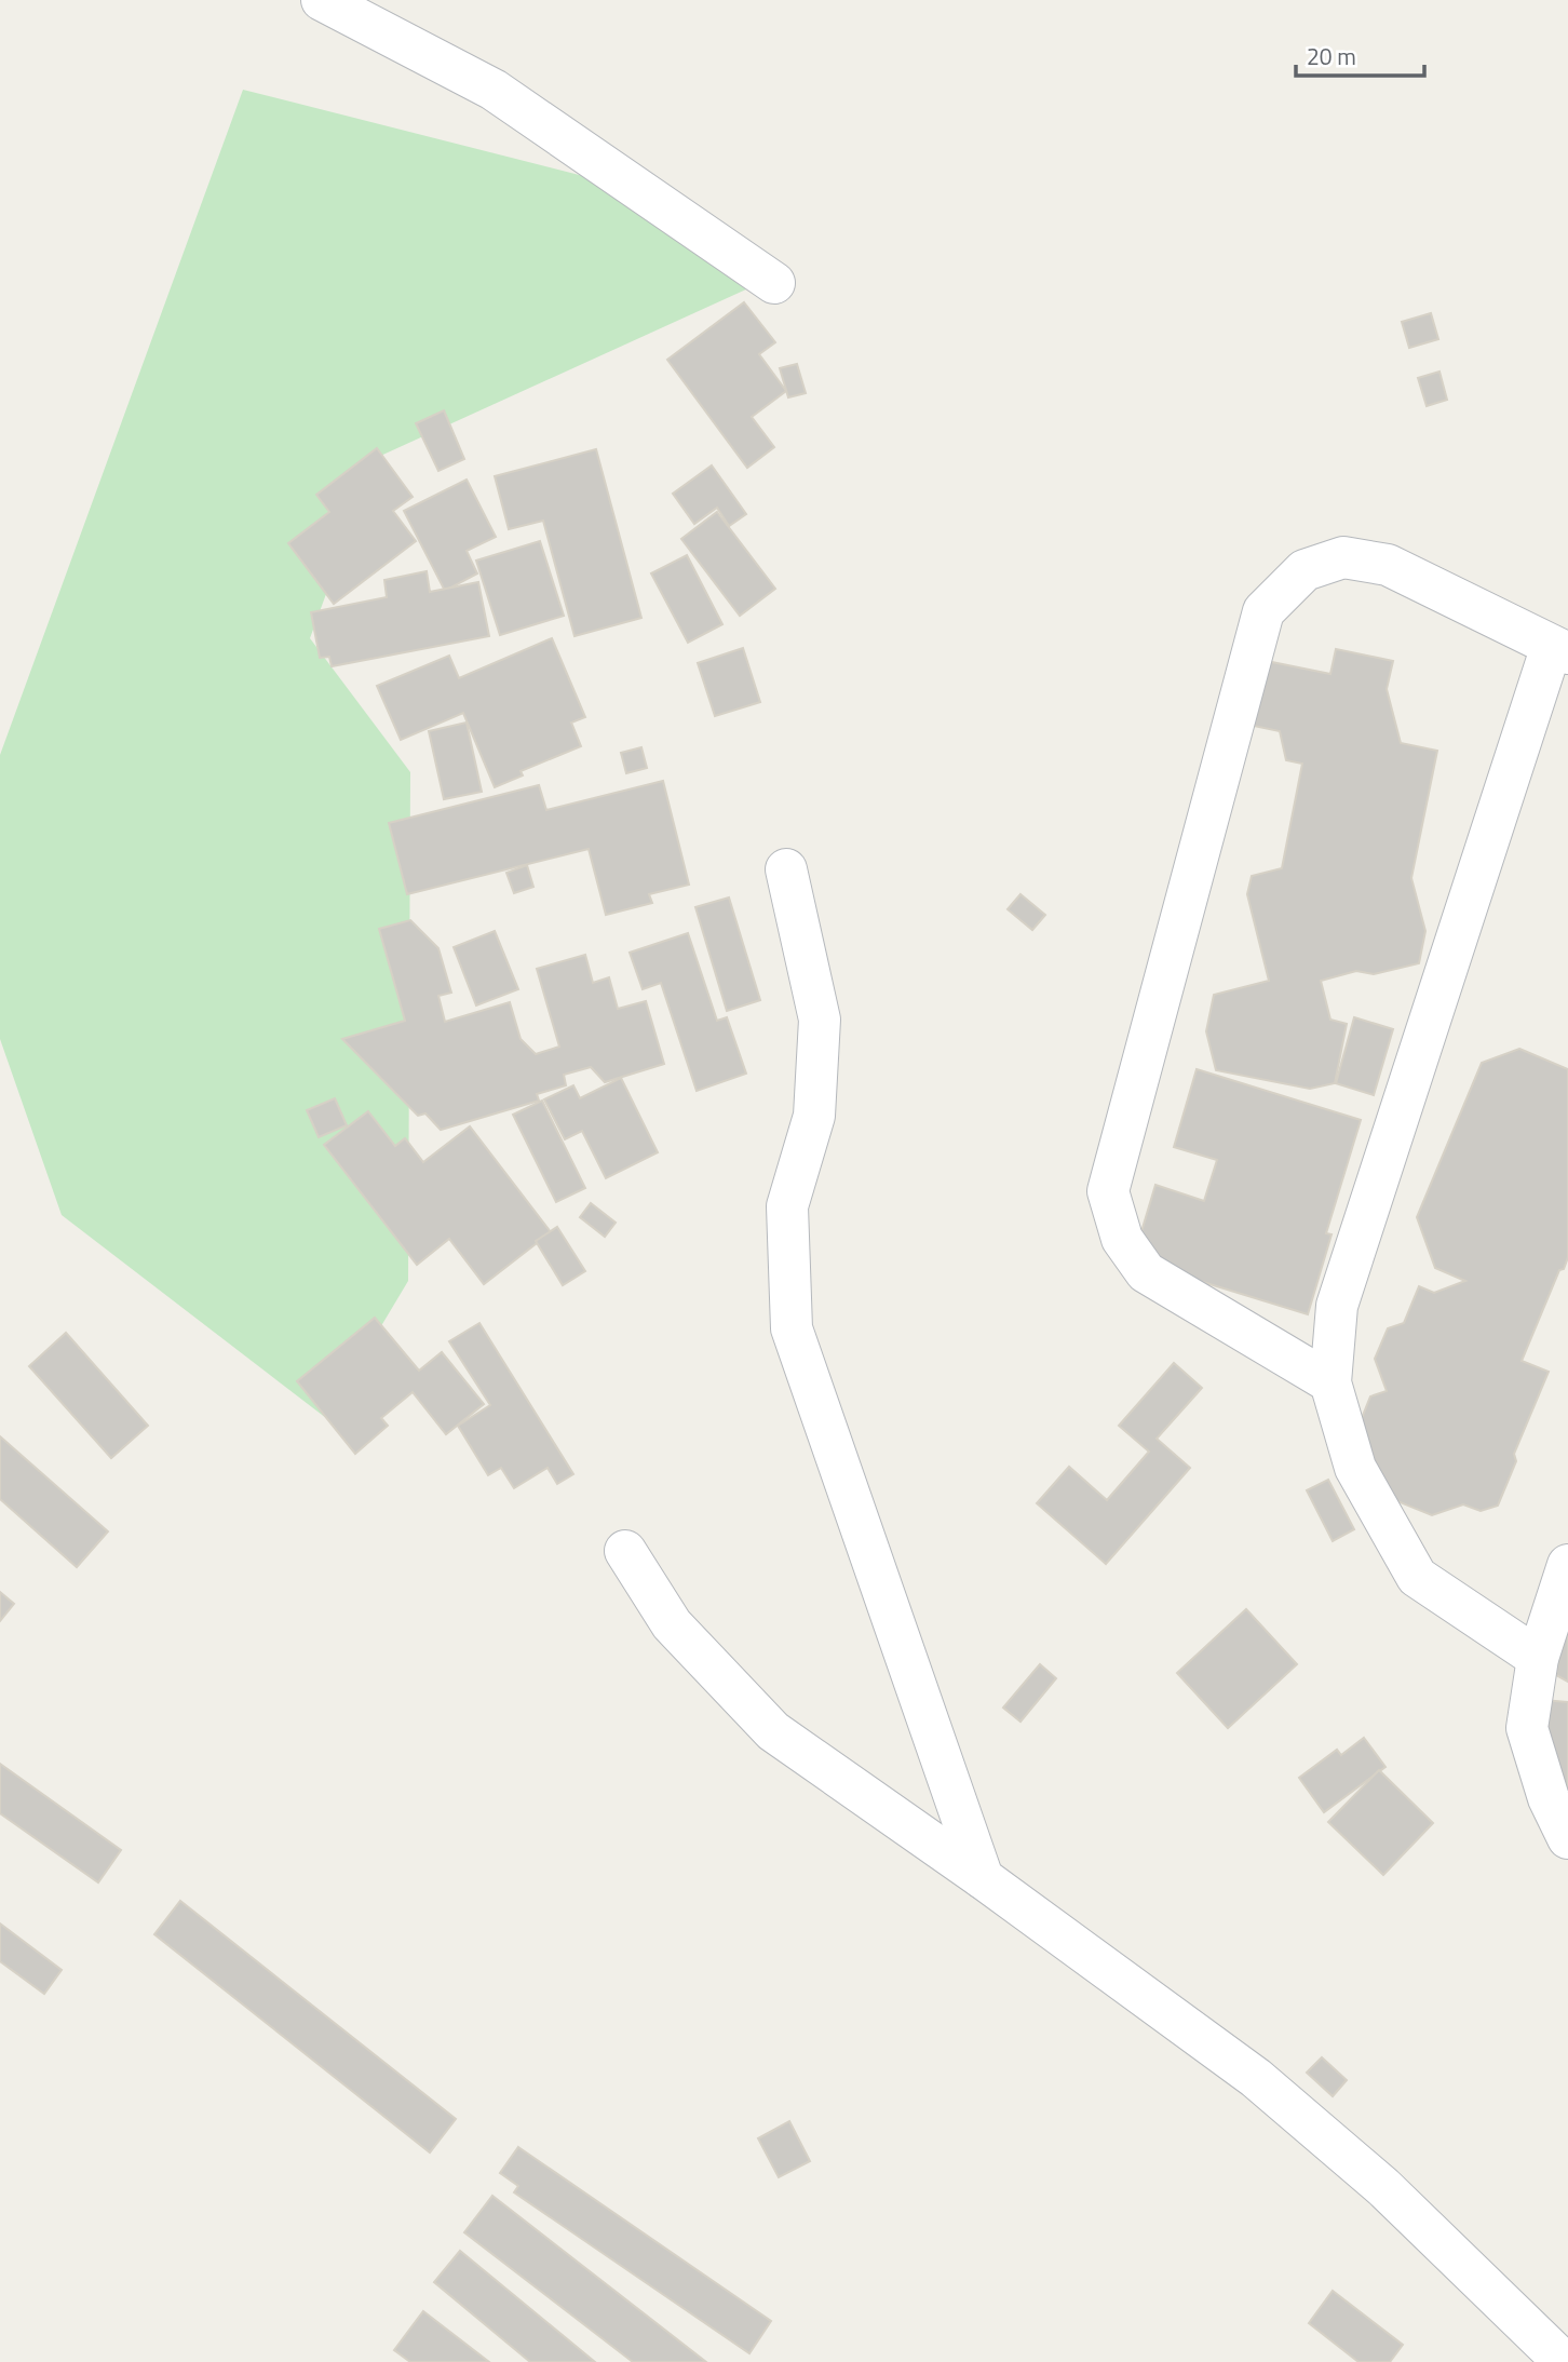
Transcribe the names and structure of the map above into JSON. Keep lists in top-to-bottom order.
{
  "scale_bar": "20 m"
}
